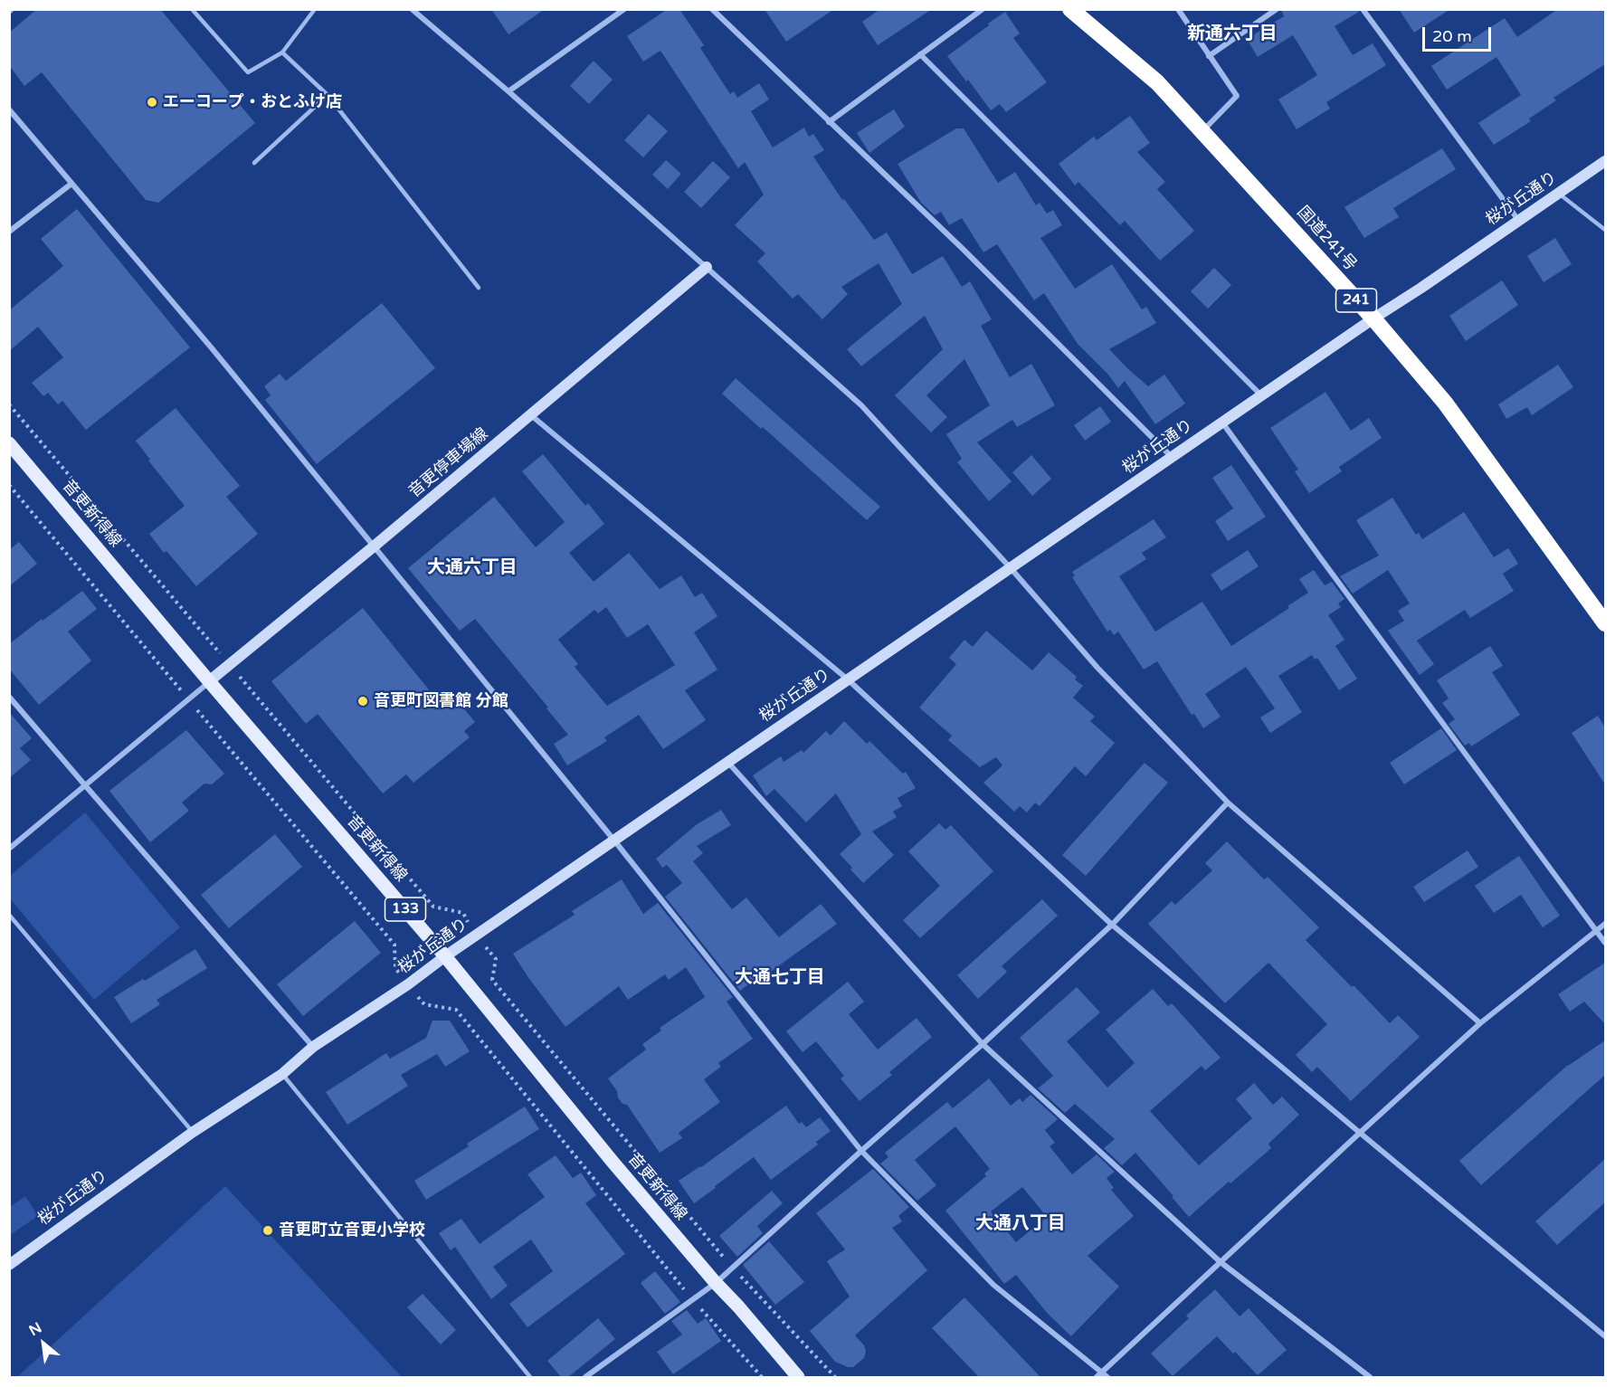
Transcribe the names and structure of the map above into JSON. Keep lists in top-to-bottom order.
{
  "streets": {
    "highway": ["国道241号", "241"],
    "main road": ["音更新得線", "133"],
    "street": ["桜が丘通り", "音更停車場線"]
  },
  "crossings": [
    ["桜が丘通り", "国道241号"],
    ["桜が丘通り", "音更新得線"],
    ["音更停車場線", "音更新得線"]
  ],
  "districts": [
    "新通六丁目",
    "大通六丁目",
    "大通七丁目",
    "大通八丁目"
  ],
  "places": ["エーコープ・おとふけ店", "音更町図書館 分館", "音更町立音更小学校"],
  "scale_bar": "20 m",
  "north": "top left"
}
